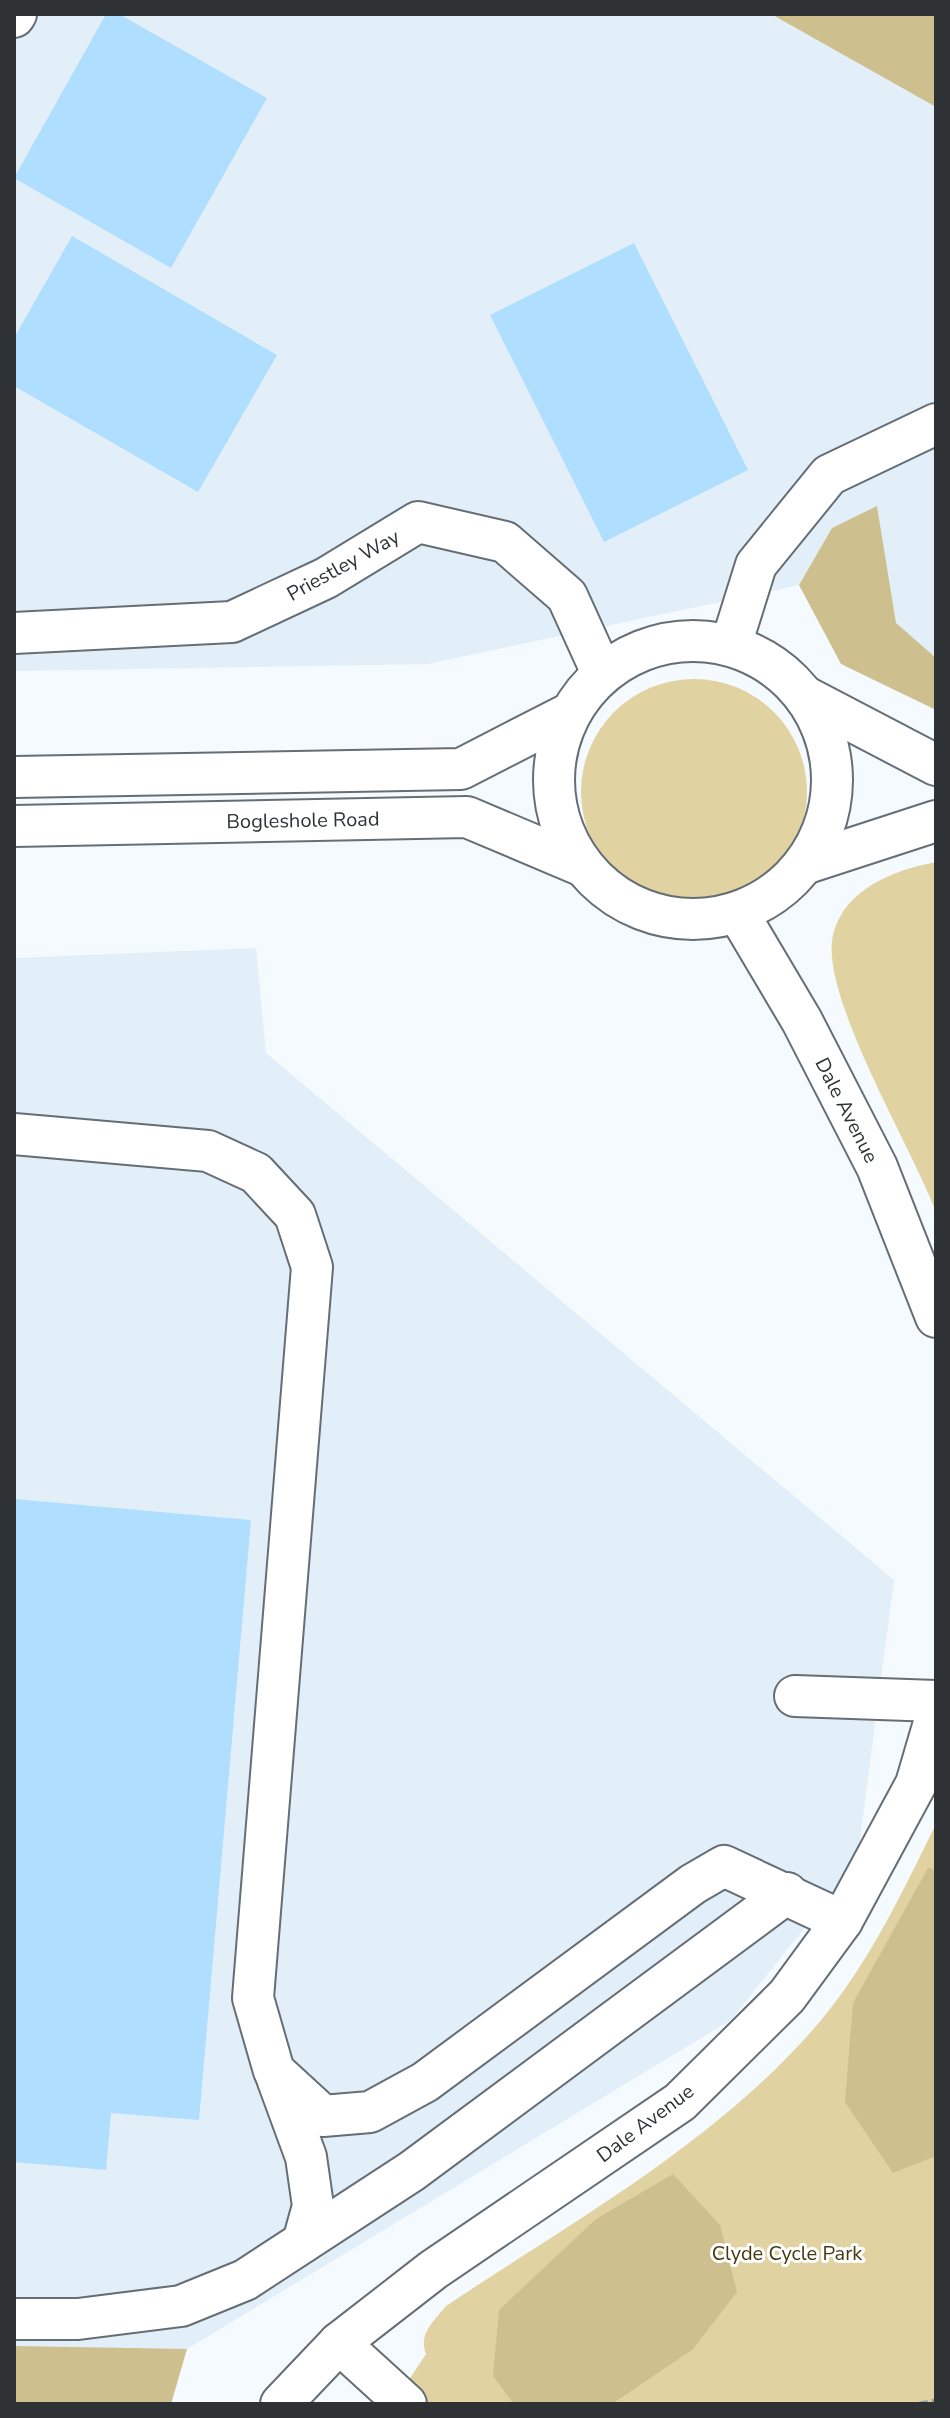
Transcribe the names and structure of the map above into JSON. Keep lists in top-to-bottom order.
{
  "streets": {
    "street": ["Priestley Way", "Bogleshole Road", "Dale Avenue"]
  },
  "crossings": [
    ["Priestley Way", "Bogleshole Road"],
    ["Priestley Way", "Dale Avenue"],
    ["Bogleshole Road", "Dale Avenue"]
  ],
  "parks": ["Clyde Cycle Park"]
}
